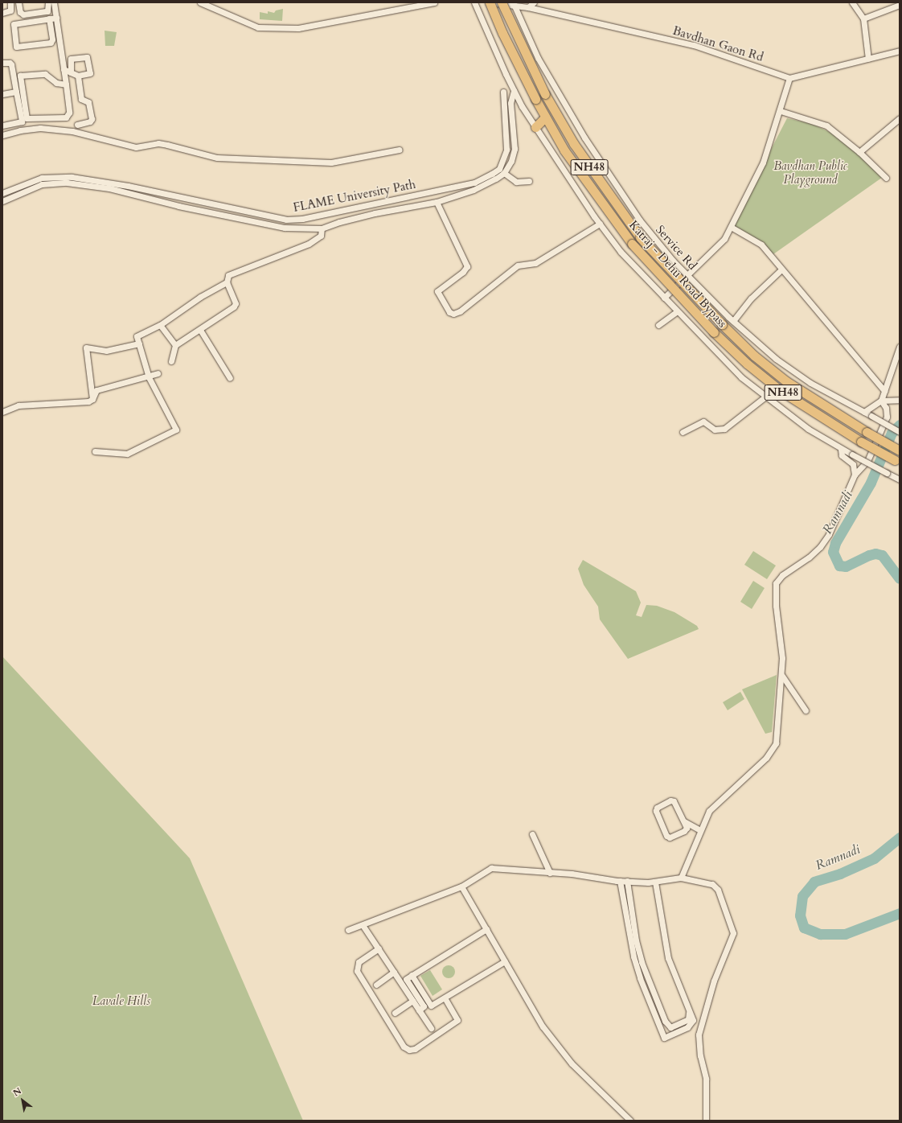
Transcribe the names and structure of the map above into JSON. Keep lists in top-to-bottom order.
{
  "streets": {
    "highway": ["NH48", "Katraj - Dehu Road Bypass"],
    "street": ["Bavdhan Gaon Rd", "FLAME University Path", "Service Rd"]
  },
  "crossings": [
    ["Bavdhan Gaon Rd", "Service Rd"],
    ["Bavdhan Gaon Rd", "Katraj - Dehu Road Bypass"]
  ],
  "water": ["Ramnadi"],
  "parks": ["Bavdhan Public Playground", "Lavale Hills"],
  "north": "top left"
}
